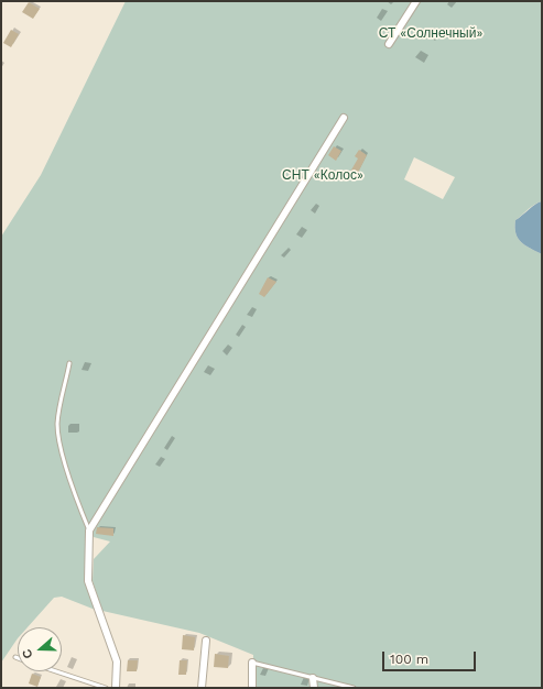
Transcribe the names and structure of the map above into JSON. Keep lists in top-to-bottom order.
{
  "parks": ["СТ «Солнечный»", "СНТ «Колос»"],
  "scale_bar": "100 m",
  "north": "left"
}
